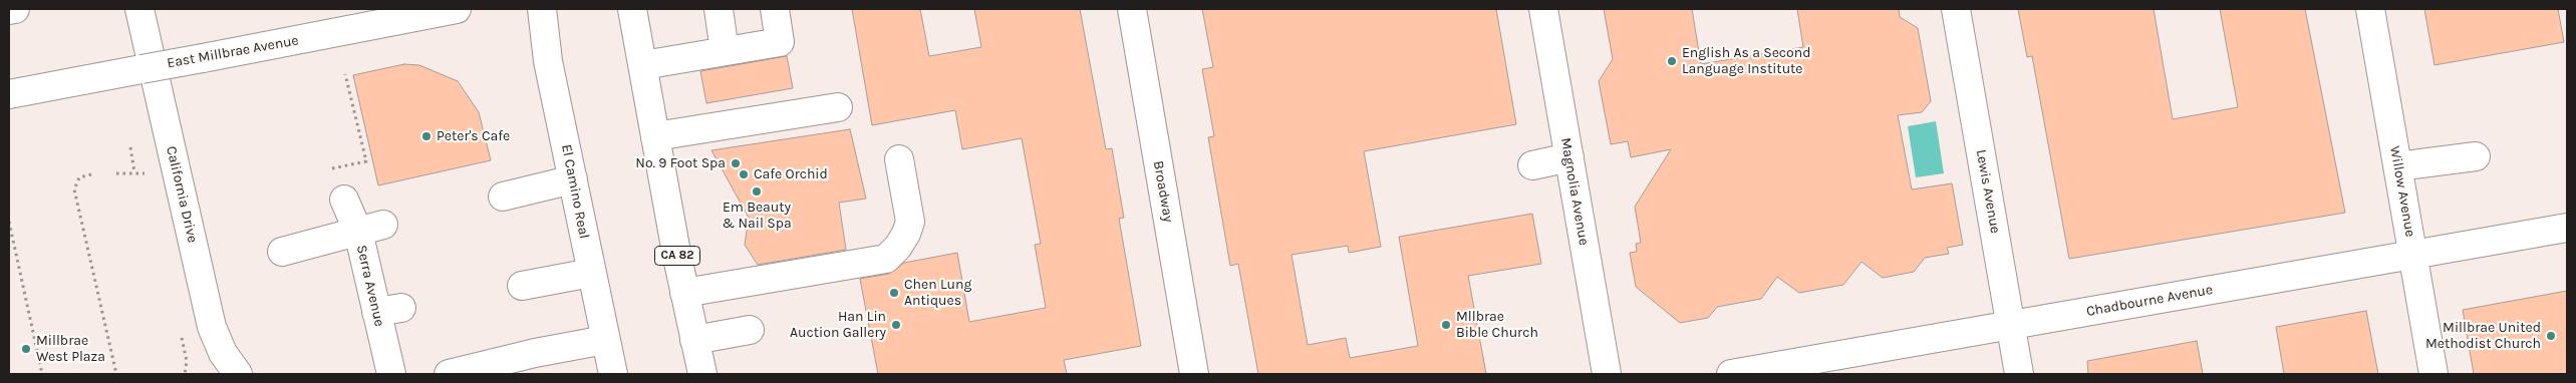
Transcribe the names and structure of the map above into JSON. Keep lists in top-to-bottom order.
{
  "streets": {
    "street": [
      "East Millbrae Avenue",
      "El Camino Real",
      "Broadway",
      "Magnolia Avenue",
      "Lewis Avenue",
      "Willow Avenue",
      "California Drive",
      "CA 82",
      "Serra Avenue",
      "Chadbourne Avenue"
    ]
  },
  "crossings": [
    ["Lewis Avenue", "Chadbourne Avenue"],
    ["Willow Avenue", "Chadbourne Avenue"]
  ],
  "places": [
    "English As a Second Language Institute",
    "Peter's Cafe",
    "No. 9 Foot Spa",
    "Cafe Orchid",
    "Em Beauty & Nail Spa",
    "Chen Lung Antiques",
    "Han Lin Auction Gallery",
    "Mllbrae Bible Church",
    "Millbrae United Methodist Church",
    "Millbrae West Plaza"
  ]
}
